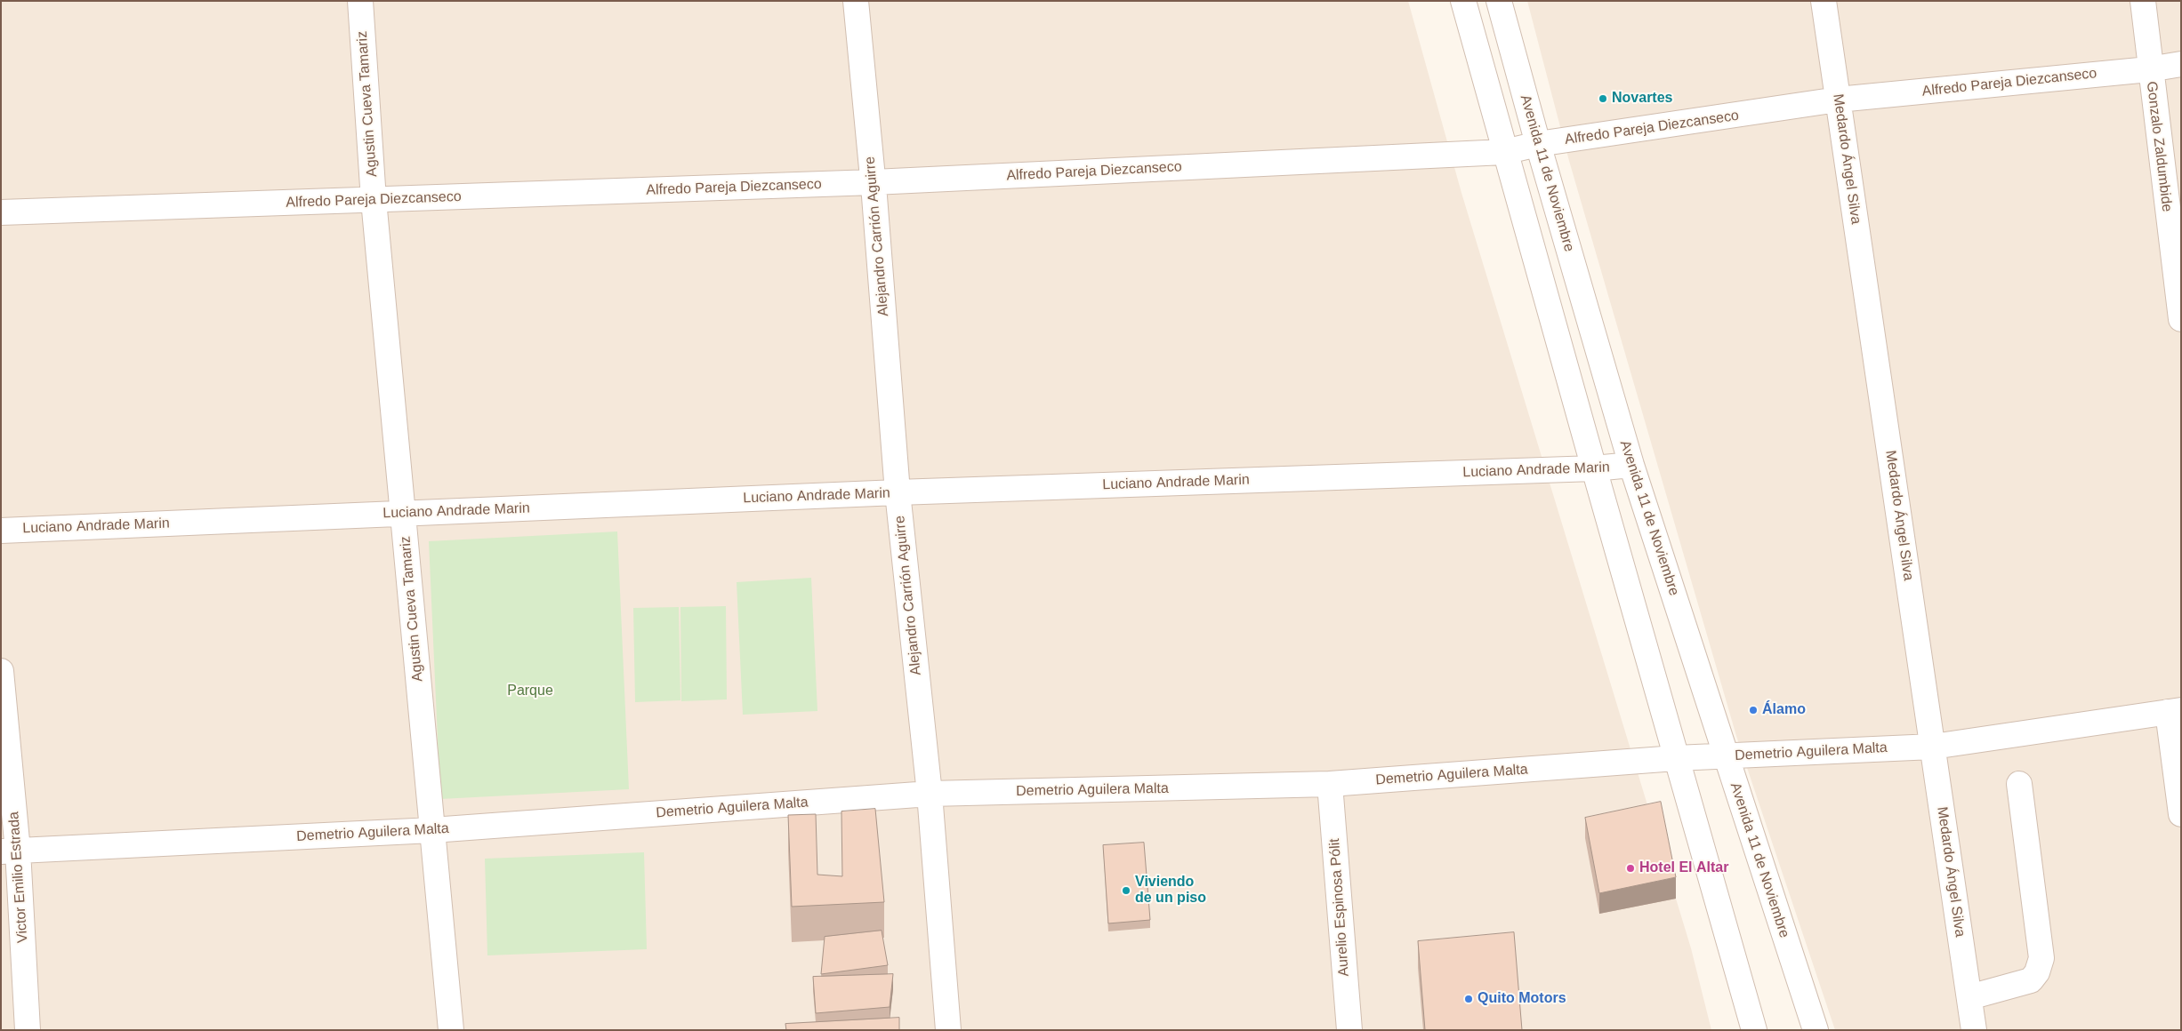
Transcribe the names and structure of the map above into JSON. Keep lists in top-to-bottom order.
{
  "streets": {
    "street": [
      "Alfredo Pareja Diezcanseco",
      "Agustin Cueva Tamariz",
      "Gonzalo Zaldumbide",
      "Medardo Ángel Silva",
      "Avenida 11 de Noviembre",
      "Alejandro Carrión Aguirre",
      "Luciano Andrade Marin",
      "Demetrio Aguilera Malta",
      "Victor Emilio Estrada",
      "Aurelio Espinosa Pólit"
    ]
  },
  "crossings": [
    ["Alfredo Pareja Diezcanseco", "Agustin Cueva Tamariz"],
    ["Alfredo Pareja Diezcanseco", "Gonzalo Zaldumbide"],
    ["Alfredo Pareja Diezcanseco", "Medardo Ángel Silva"],
    ["Alfredo Pareja Diezcanseco", "Avenida 11 de Noviembre"],
    ["Alfredo Pareja Diezcanseco", "Alejandro Carrión Aguirre"],
    ["Agustin Cueva Tamariz", "Luciano Andrade Marin"],
    ["Agustin Cueva Tamariz", "Demetrio Aguilera Malta"],
    ["Medardo Ángel Silva", "Demetrio Aguilera Malta"],
    ["Avenida 11 de Noviembre", "Luciano Andrade Marin"],
    ["Avenida 11 de Noviembre", "Demetrio Aguilera Malta"],
    ["Alejandro Carrión Aguirre", "Luciano Andrade Marin"],
    ["Alejandro Carrión Aguirre", "Demetrio Aguilera Malta"],
    ["Demetrio Aguilera Malta", "Victor Emilio Estrada"],
    ["Demetrio Aguilera Malta", "Aurelio Espinosa Pólit"]
  ],
  "parks": ["Parque"],
  "places": [
    "Novartes",
    "Álamo",
    "Hotel El Altar",
    "Viviendo de un piso",
    "Quito Motors"
  ]
}
